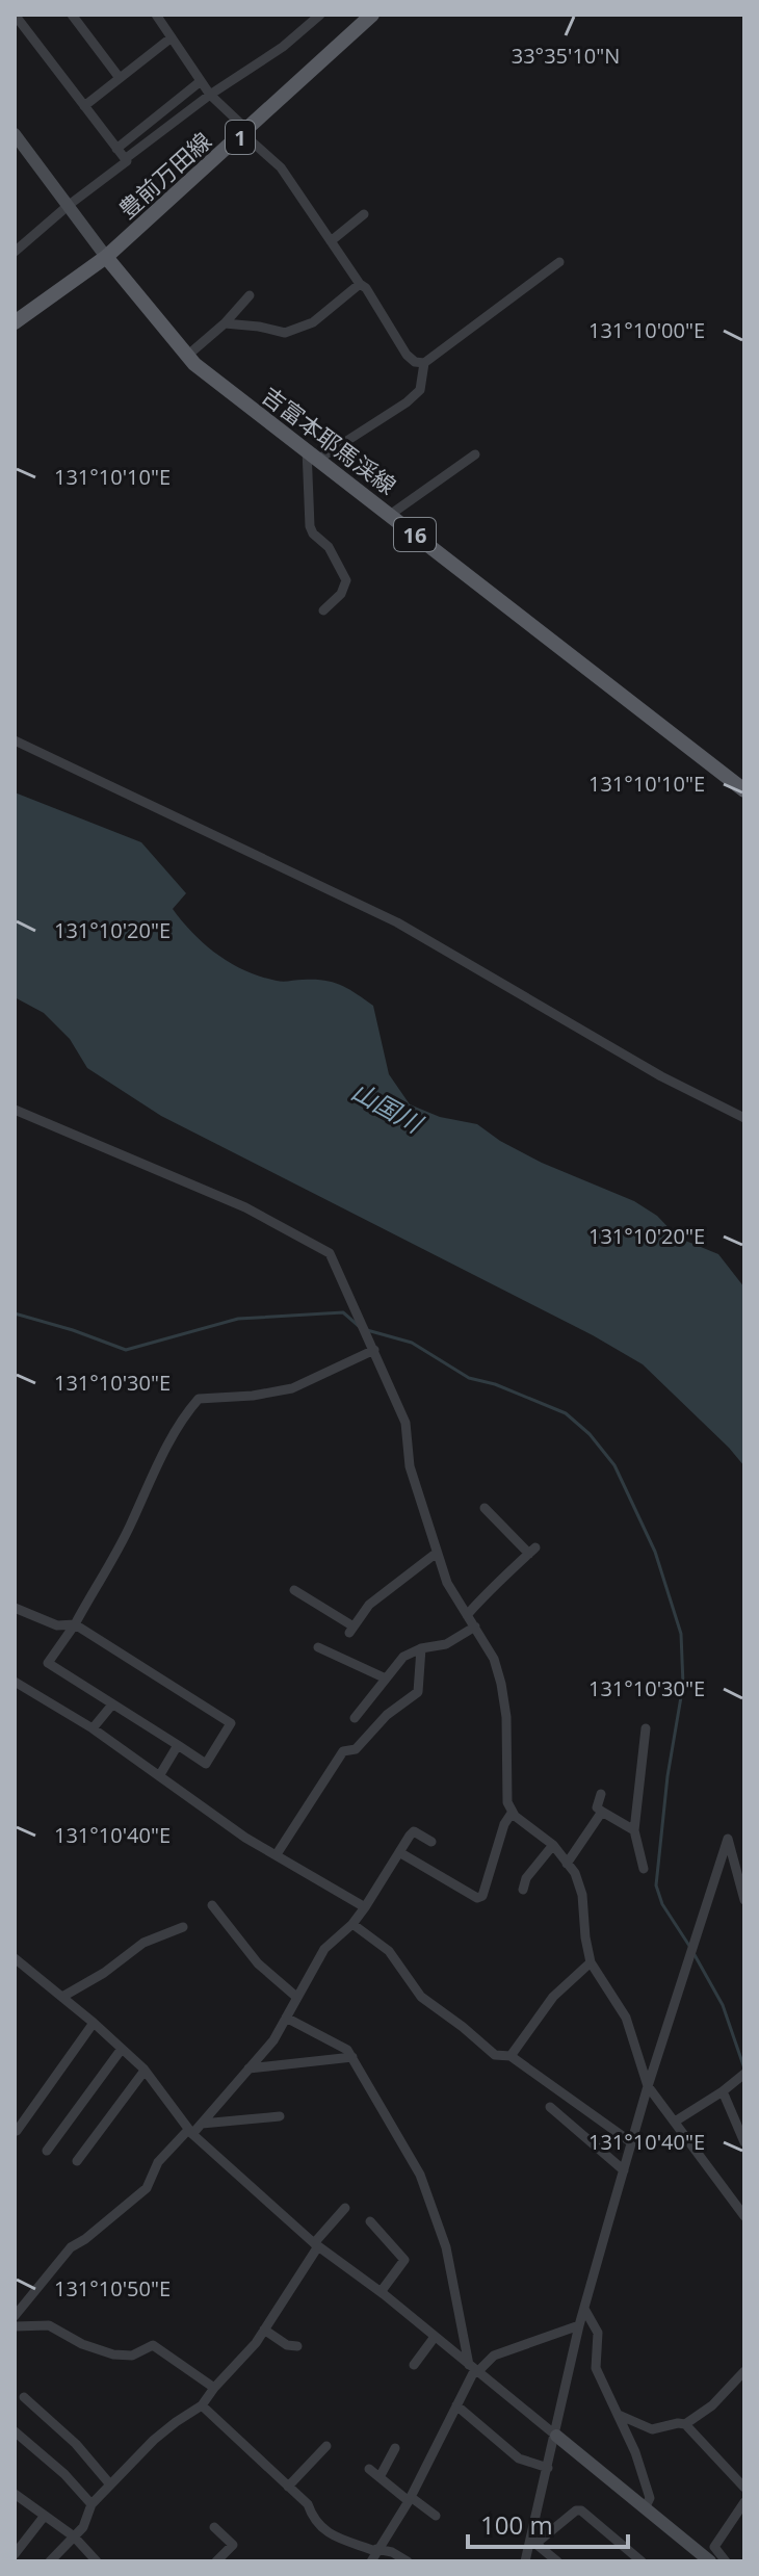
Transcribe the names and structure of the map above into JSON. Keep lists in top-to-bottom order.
{
  "streets": {
    "main road": [
      "1",
      "豊前万田線",
      "吉富本耶馬渓線",
      "16"
    ]
  },
  "crossings": [
    ["豊前万田線", "吉富本耶馬渓線"]
  ],
  "water": ["山国川"],
  "scale_bar": "100 m",
  "coordinates": [
    "33°35'10\"N",
    "131°10'00\"E",
    "131°10'10\"E",
    "131°10'20\"E",
    "131°10'30\"E",
    "131°10'40\"E",
    "131°10'50\"E"
  ]
}
